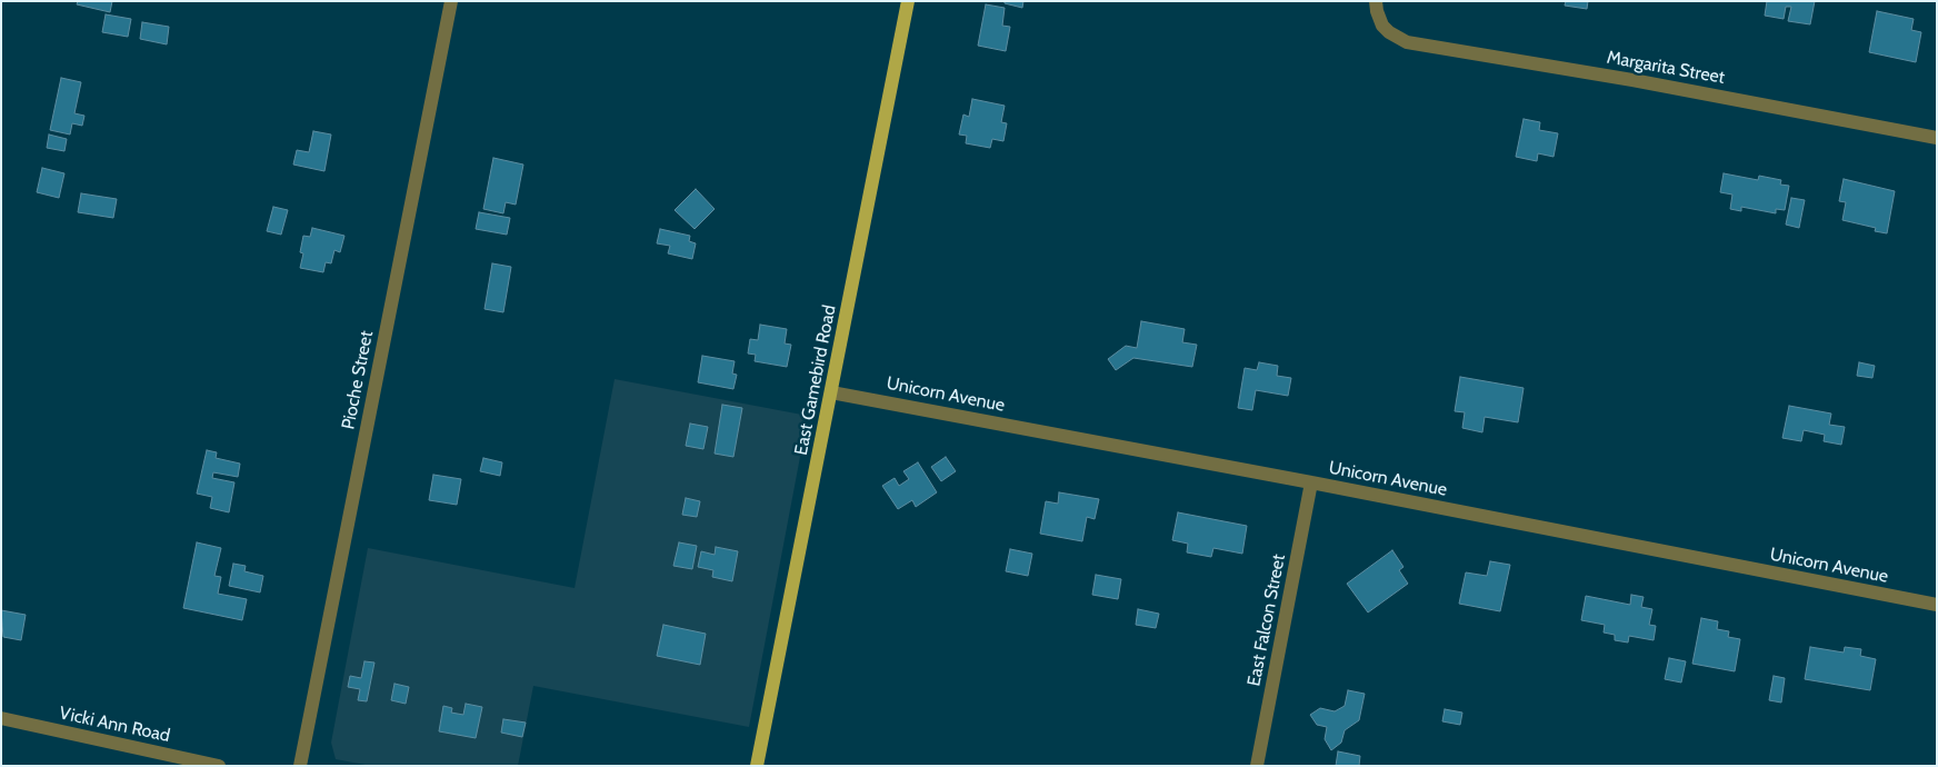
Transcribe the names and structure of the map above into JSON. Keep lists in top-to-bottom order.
{
  "streets": {
    "main road": ["East Gamebird Road"],
    "street": [
      "Margarita Street",
      "Pioche Street",
      "Unicorn Avenue",
      "East Falcon Street",
      "Vicki Ann Road"
    ]
  },
  "crossings": [
    ["East Gamebird Road", "Unicorn Avenue"],
    ["Unicorn Avenue", "East Falcon Street"]
  ]
}
